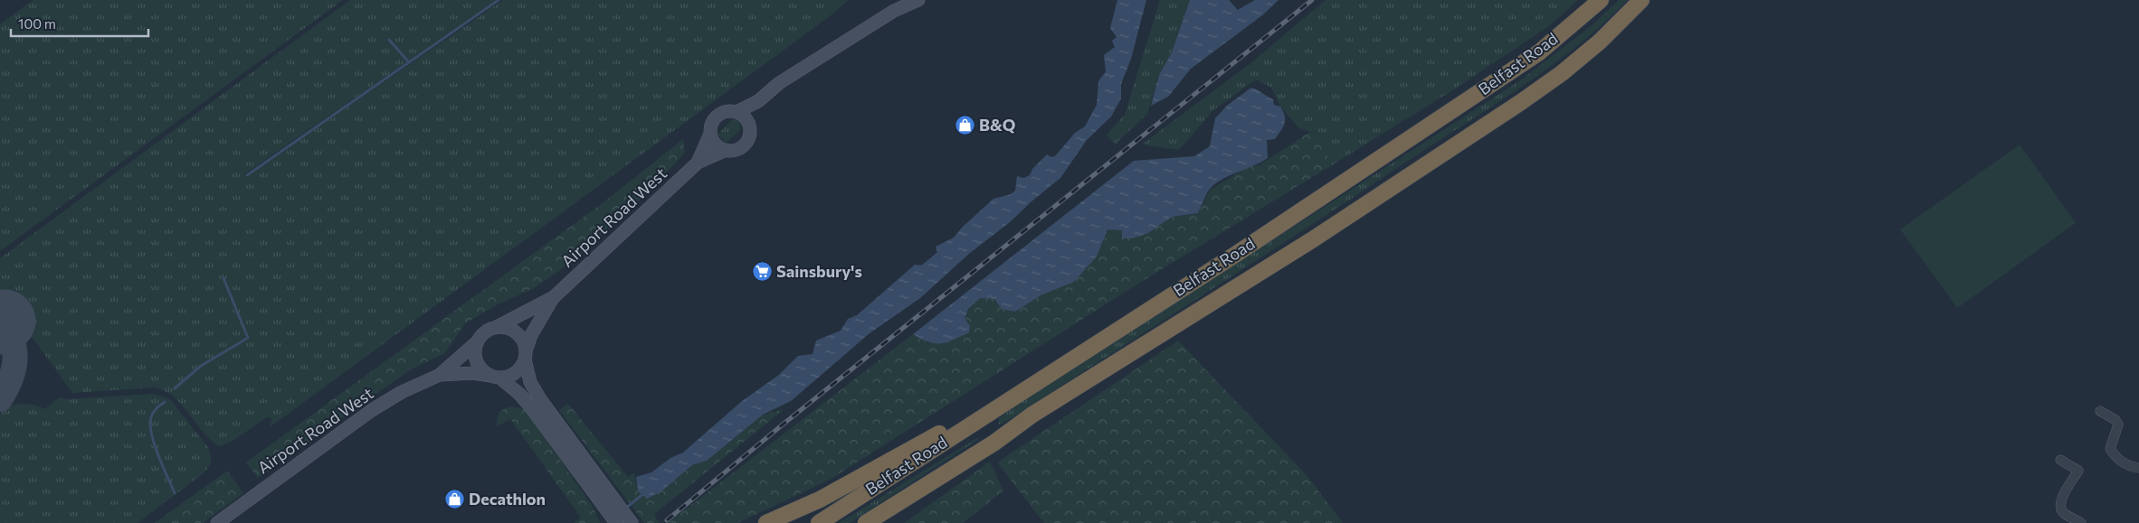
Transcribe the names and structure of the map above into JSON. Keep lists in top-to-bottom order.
{
  "streets": {
    "highway": ["Belfast Road"],
    "street": ["Airport Road West"]
  },
  "places": {
    "shop": ["B&Q", "Decathlon"],
    "supermarket": ["Sainsbury's"]
  },
  "scale_bar": "100 m"
}
